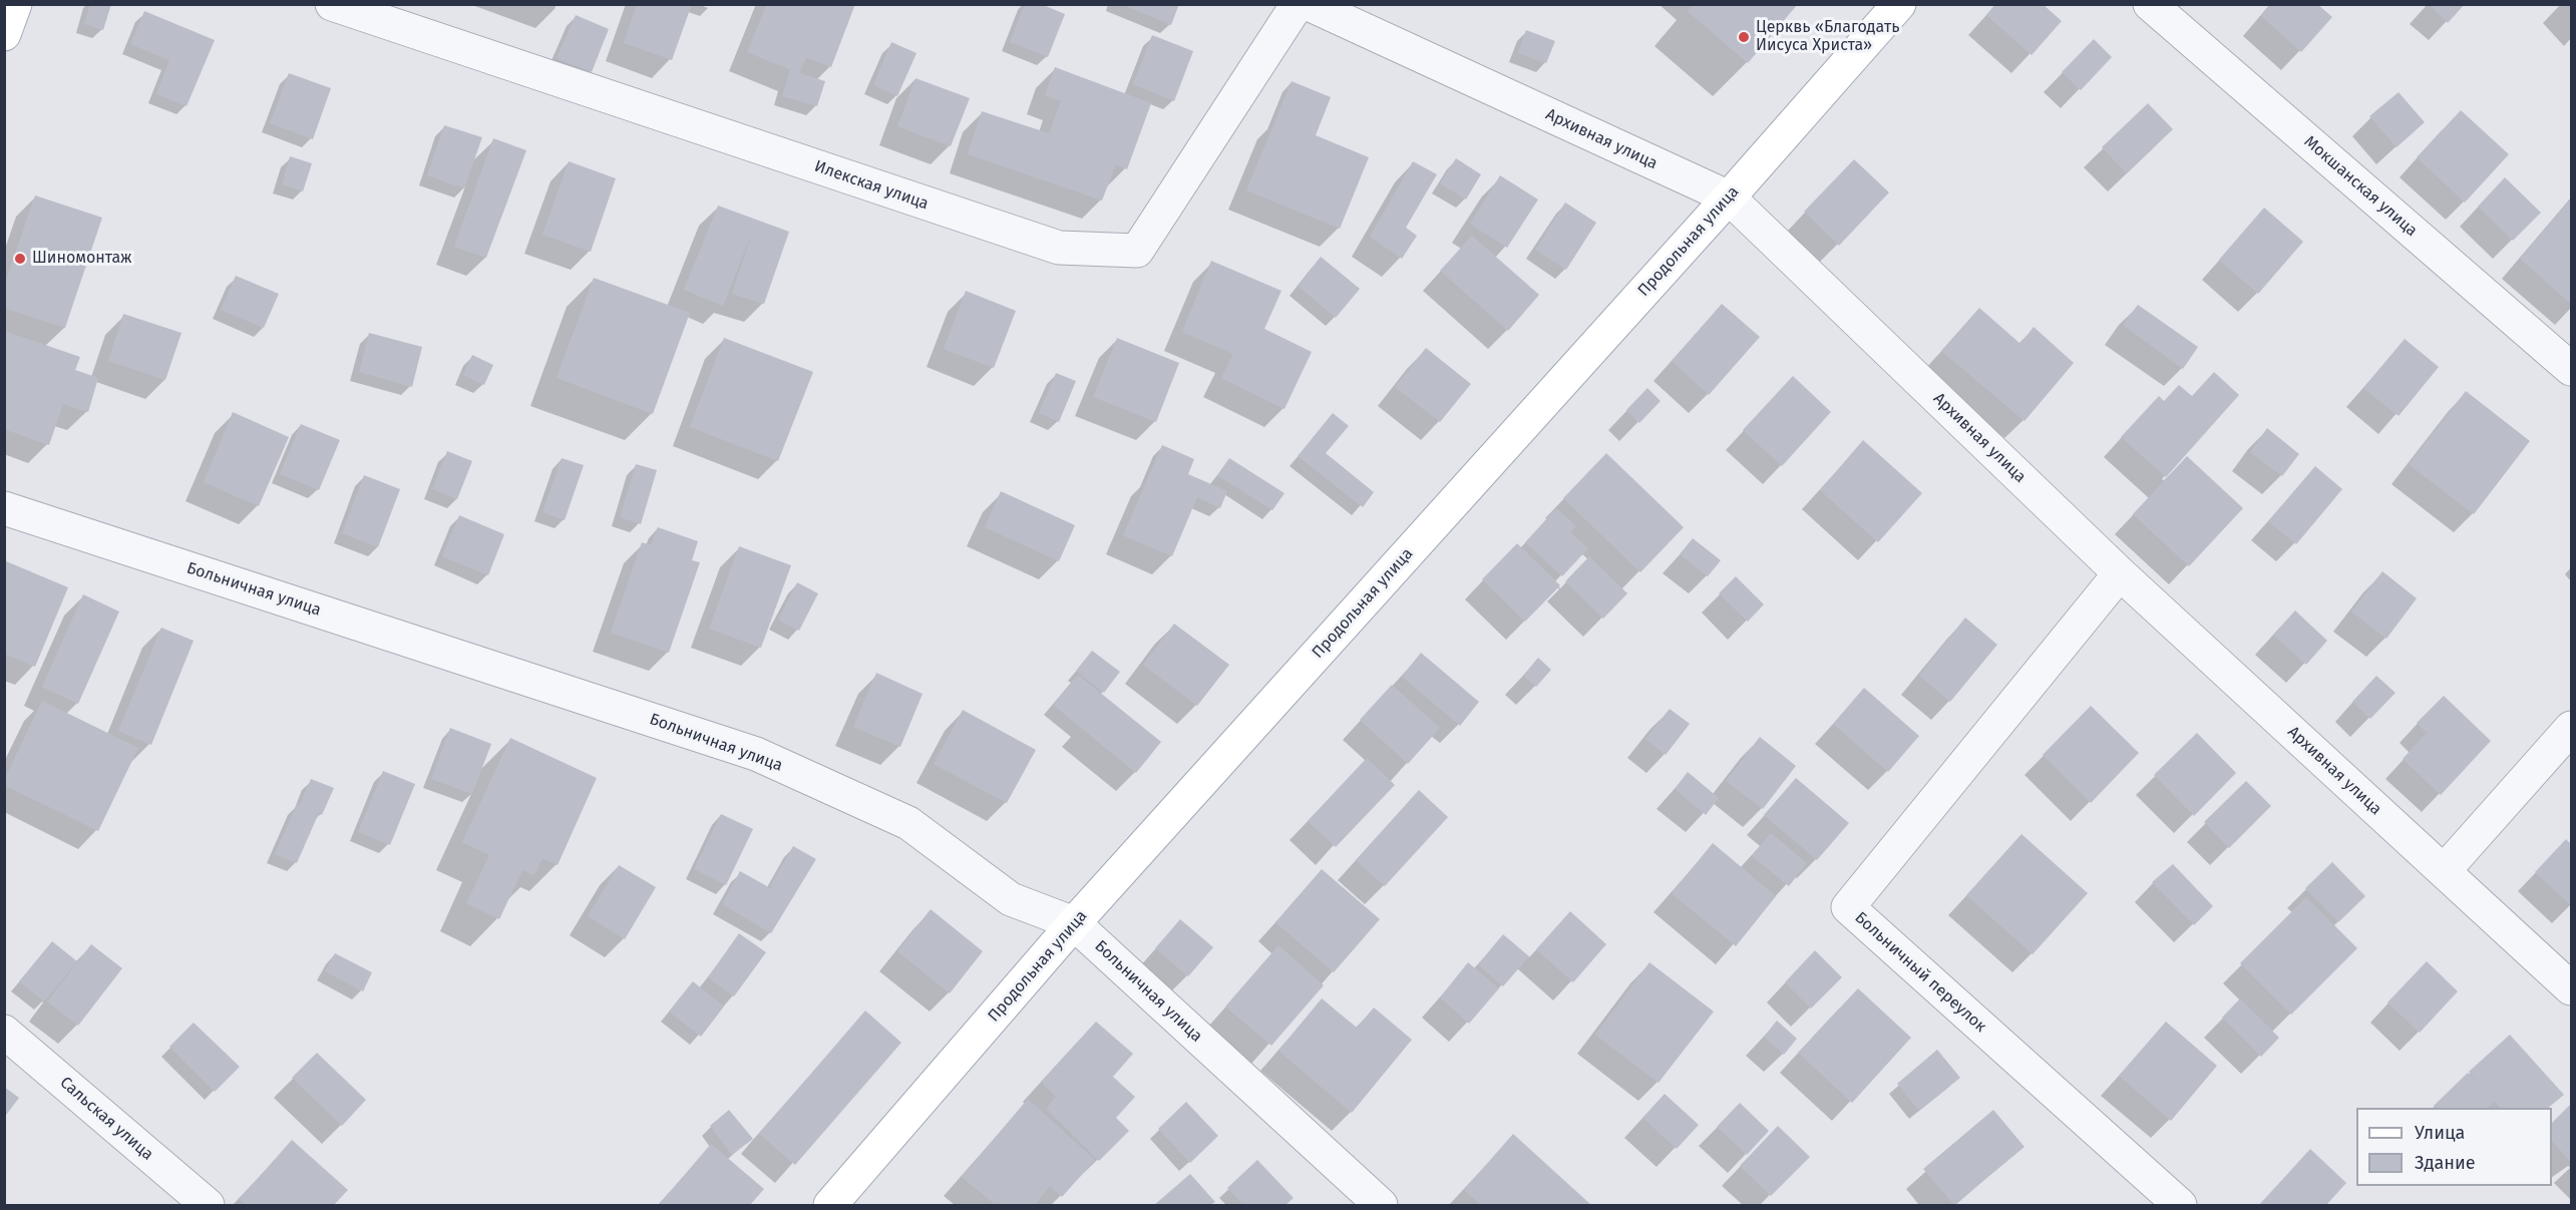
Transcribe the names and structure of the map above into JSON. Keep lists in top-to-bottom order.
{
  "streets": {
    "main road": ["Продольная улица"],
    "street": [
      "Архивная улица",
      "Илекская улица",
      "Мокшанская улица",
      "Больничная улица",
      "Больничный переулок",
      "Сальская улица"
    ]
  },
  "crossings": [
    ["Архивная улица", "Продольная улица"],
    ["Архивная улица", "Больничный переулок"],
    ["Продольная улица", "Больничная улица"]
  ],
  "places": ["Церквь «Благодать Иисуса Христа»", "Шиномонтаж"],
  "legend": ["Улица", "Здание"]
}
